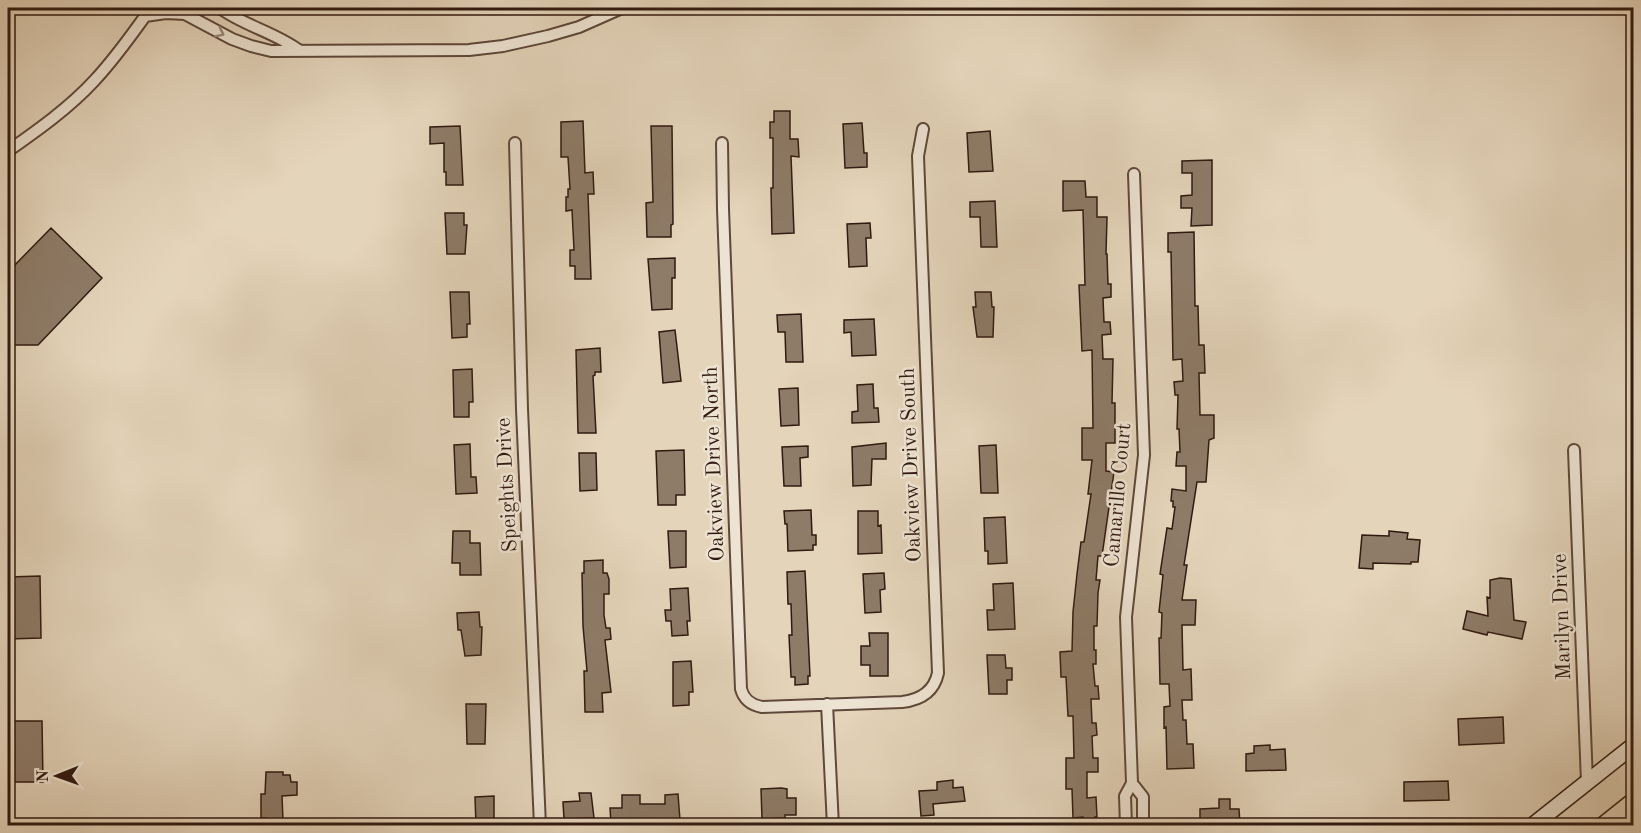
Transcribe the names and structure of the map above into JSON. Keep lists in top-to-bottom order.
{
  "streets": {
    "street": [
      "Oakview Drive North",
      "Oakview Drive South",
      "Speights Drive",
      "Camarillo Court",
      "Marilyn Drive"
    ]
  },
  "crossings": [
    ["Oakview Drive North", "Oakview Drive South"]
  ],
  "north": "left"
}
